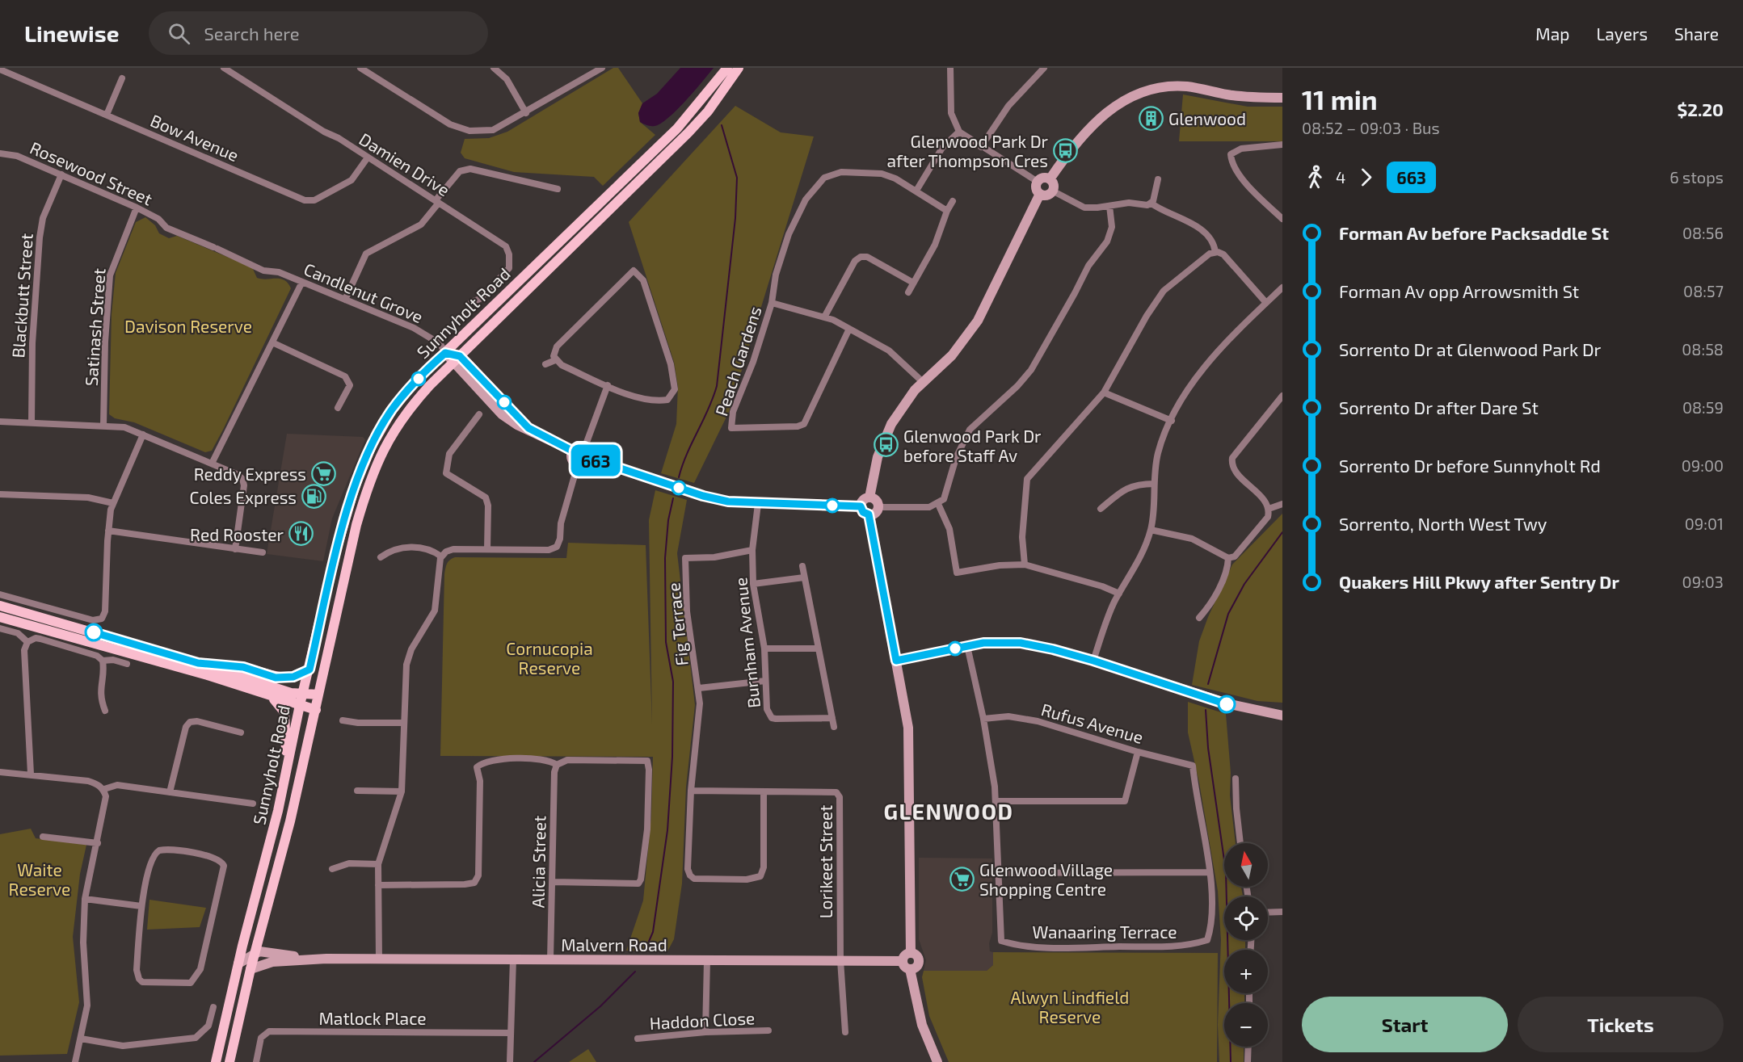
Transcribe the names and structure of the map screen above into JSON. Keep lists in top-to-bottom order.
{
  "streets": {
    "main road": ["Sunnyholt Road"],
    "street": [
      "Bow Avenue",
      "Damien Drive",
      "Rosewood Street",
      "Candlenut Grove",
      "Blackbutt Street",
      "Satinash Street",
      "Peach Gardens",
      "Fig Terrace",
      "Burnham Avenue",
      "Rufus Avenue",
      "Alicia Street",
      "Lorikeet Street",
      "Wanaaring Terrace",
      "Malvern Road",
      "Matlock Place",
      "Haddon Close"
    ]
  },
  "crossings": [
    ["Bow Avenue", "Damien Drive"],
    ["Rosewood Street", "Candlenut Grove"],
    ["Rosewood Street", "Blackbutt Street"],
    ["Rosewood Street", "Satinash Street"],
    ["Candlenut Grove", "Sunnyholt Road"],
    ["Sunnyholt Road", "Malvern Road"],
    ["Fig Terrace", "Burnham Avenue"],
    ["Fig Terrace", "Lorikeet Street"],
    ["Rufus Avenue", "Wanaaring Terrace"],
    ["Alicia Street", "Malvern Road"],
    ["Lorikeet Street", "Malvern Road"]
  ],
  "districts": ["GLENWOOD"],
  "parks": [
    "Davison Reserve",
    "Cornucopia Reserve",
    "Waite Reserve",
    "Alwyn Lindfield Reserve"
  ],
  "places": {
    "building": ["Glenwood"],
    "bus stop": ["Glenwood Park Dr after Thompson Cres", "Glenwood Park Dr before Staff Av"],
    "supermarket": ["Reddy Express", "Glenwood Village Shopping Centre"],
    "fuel station": ["Coles Express"],
    "restaurant": ["Red Rooster"]
  },
  "lines": ["bus line 663"],
  "north": "top",
  "page": {
    "header": "Linewise",
    "search": "Search here",
    "nav": ["Map", "Layers", "Share"],
    "on_map": "663",
    "heading": ["11 min", "08:52 – 09:03 · Bus", "$2.20"],
    "legs": ["4", "663", "6 stops"],
    "list": [
      {
        "name": "Forman Av before Packsaddle St",
        "value": "08:56"
      },
      {
        "name": "Forman Av opp Arrowsmith St",
        "value": "08:57"
      },
      {
        "name": "Sorrento Dr at Glenwood Park Dr",
        "value": "08:58"
      },
      {
        "name": "Sorrento Dr after Dare St",
        "value": "08:59"
      },
      {
        "name": "Sorrento Dr before Sunnyholt Rd",
        "value": "09:00"
      },
      {
        "name": "Sorrento, North West Twy",
        "value": "09:01"
      },
      {
        "name": "Quakers Hill Pkwy after Sentry Dr",
        "value": "09:03"
      }
    ],
    "map_buttons": ["+", "−"],
    "buttons": ["Start", "Tickets"]
  }
}
